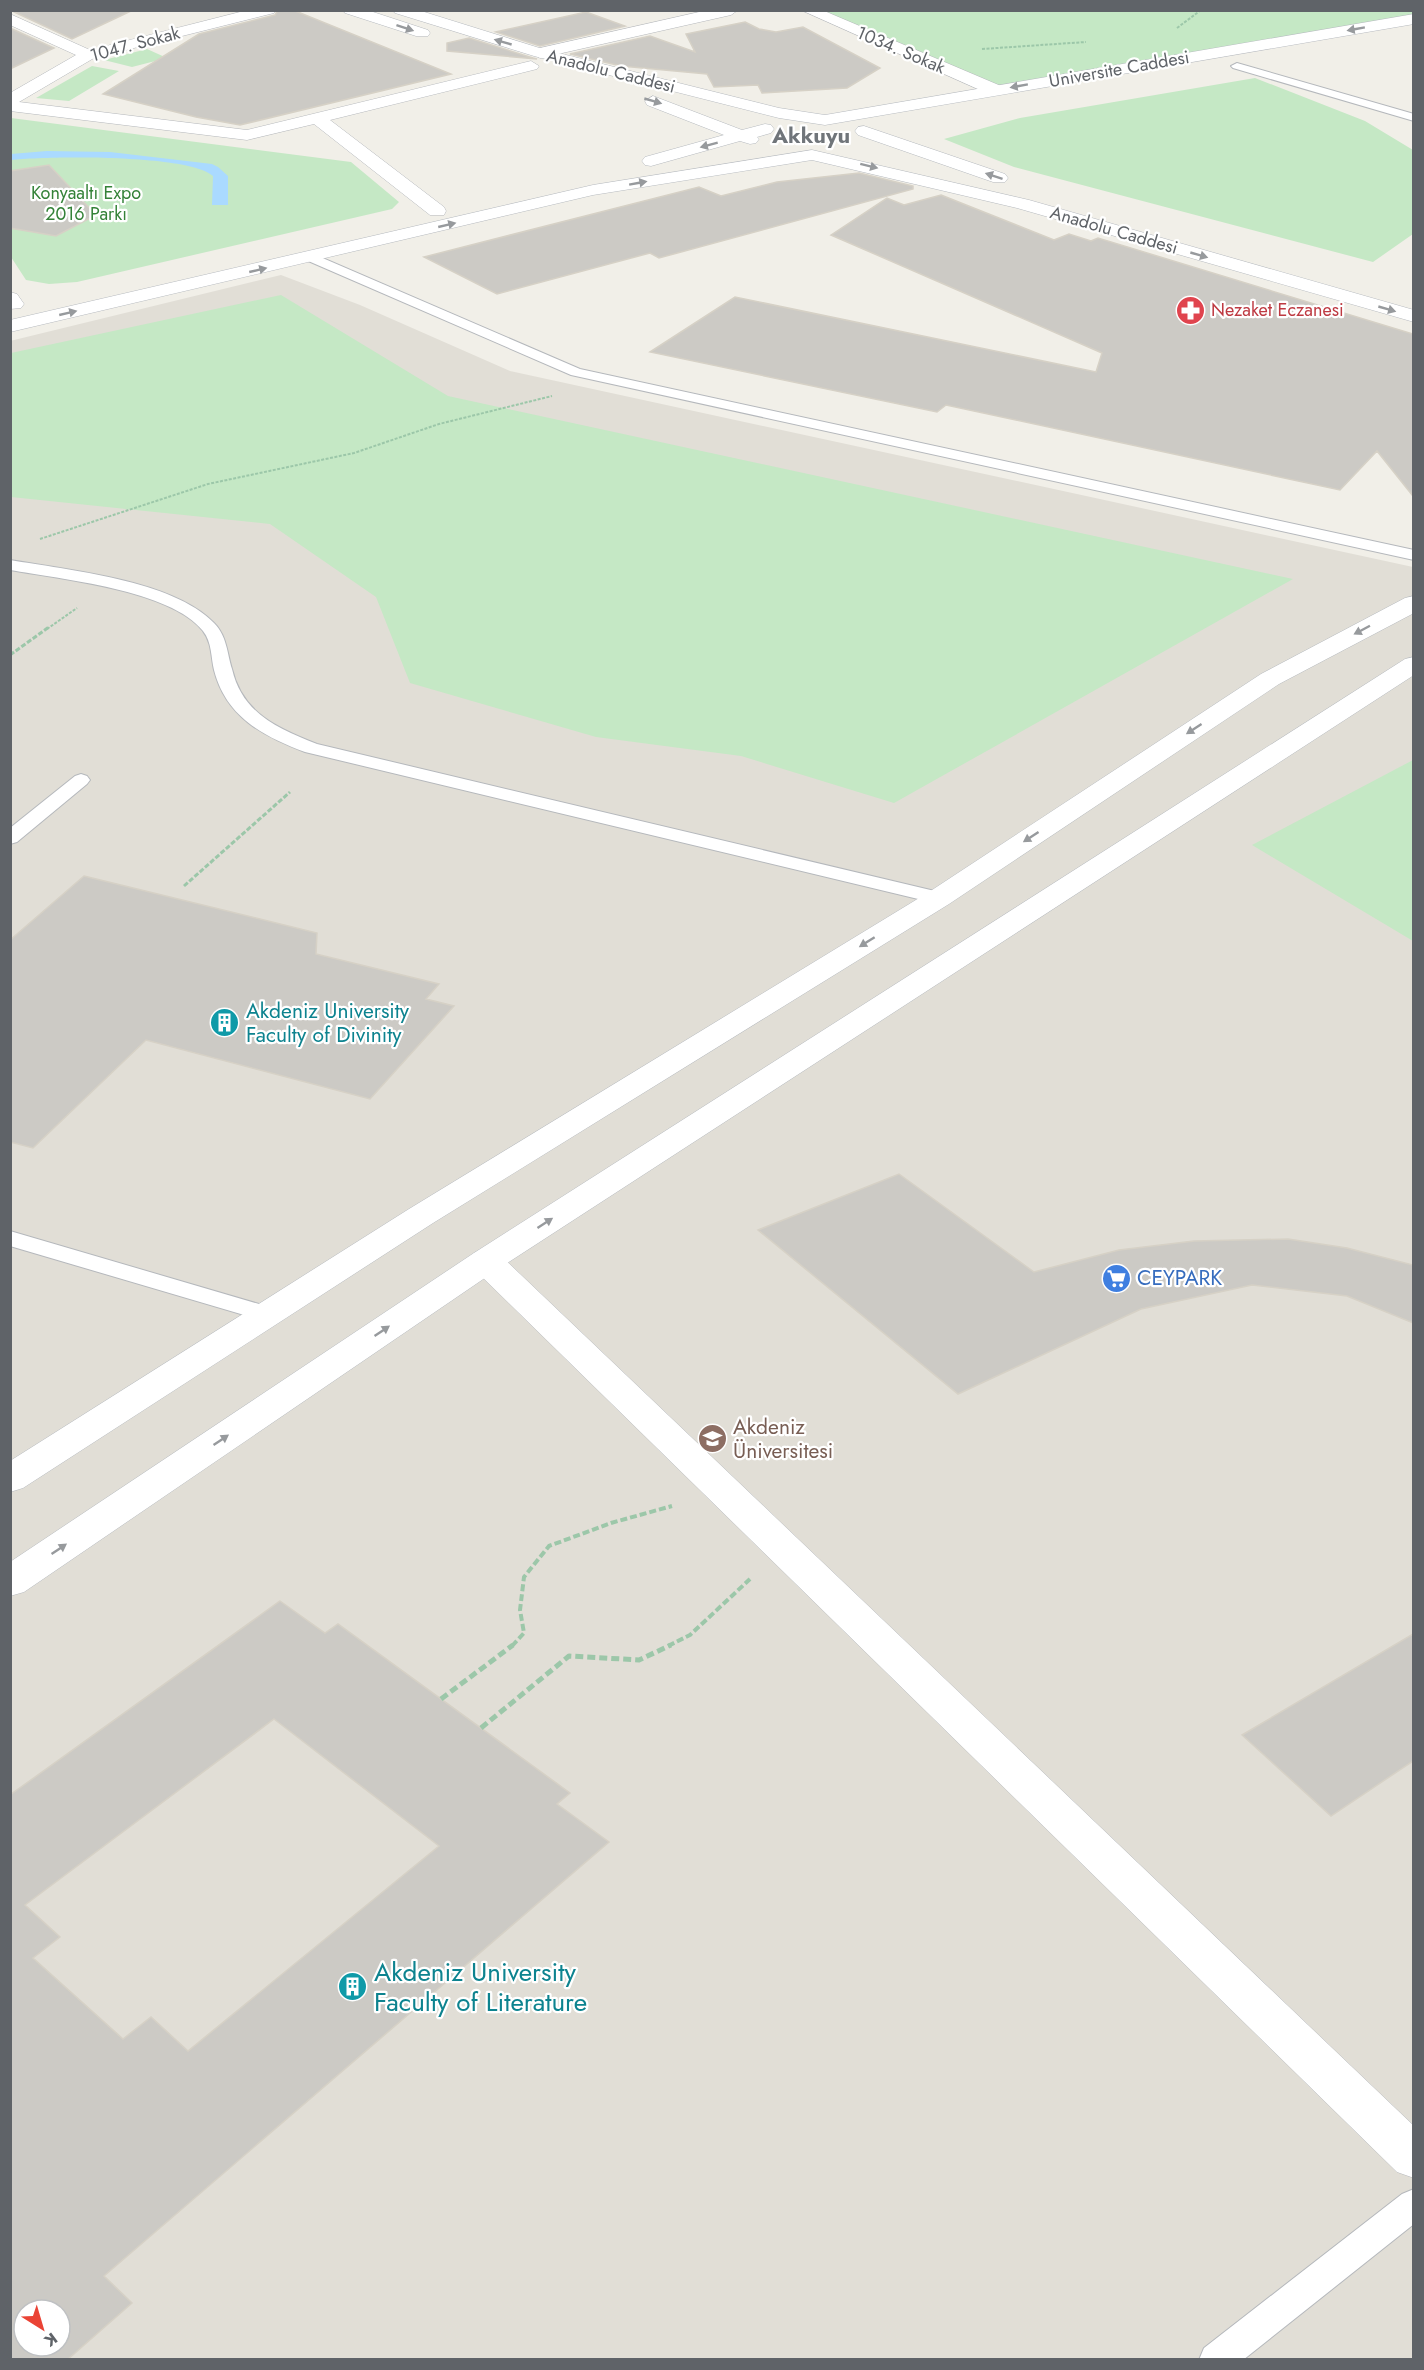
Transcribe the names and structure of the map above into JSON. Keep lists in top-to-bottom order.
{
  "streets": {
    "street": [
      "1047. Sokak",
      "1034. Sokak",
      "Universite Caddesi",
      "Anadolu Caddesi"
    ]
  },
  "crossings": [
    ["1034. Sokak", "Universite Caddesi"],
    ["Universite Caddesi", "Anadolu Caddesi"]
  ],
  "districts": ["Akkuyu"],
  "parks": ["Konyaaltı Expo 2016 Parkı"],
  "places": {
    "pharmacy": ["Nezaket Eczanesi"],
    "building": ["Akdeniz University Faculty of Divinity", "Akdeniz University Faculty of Literature"],
    "supermarket": ["CEYPARK"],
    "school or university": ["Akdeniz Üniversitesi"]
  },
  "north": "bottom right"
}
